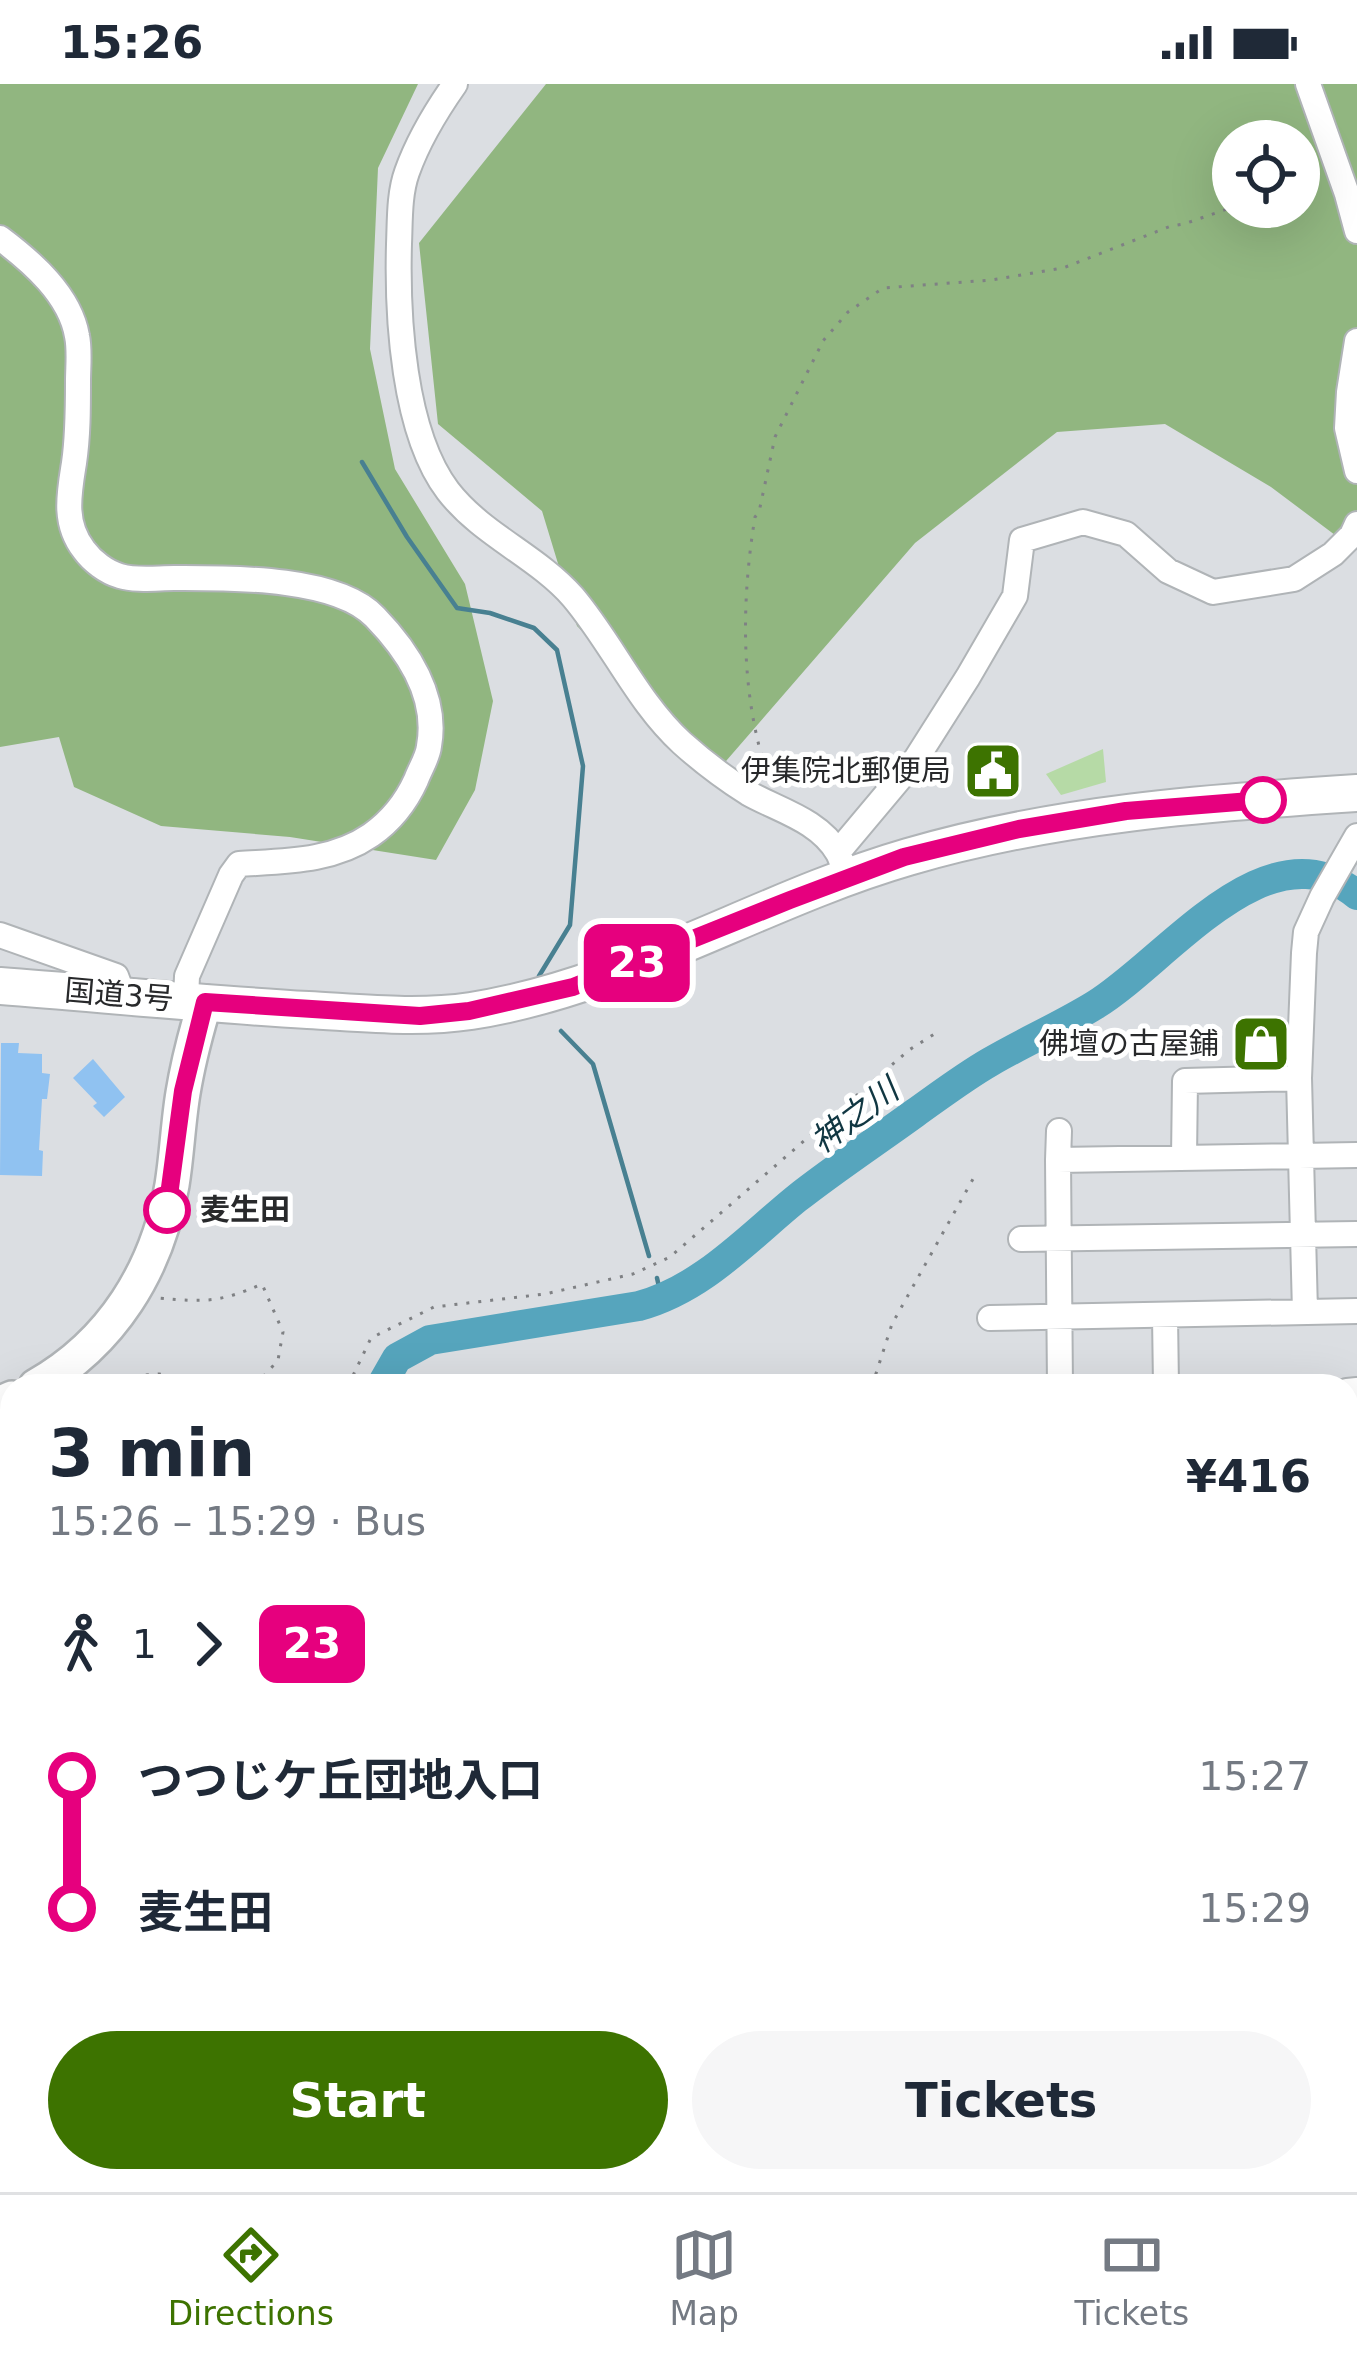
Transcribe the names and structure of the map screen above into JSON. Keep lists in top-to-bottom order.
{
  "streets": {
    "highway": ["国道3号"]
  },
  "water": ["神之川"],
  "places": {
    "public building": ["伊集院北郵便局"],
    "shop": ["佛壇の古屋鋪"],
    "other": ["麦生田"]
  },
  "lines": ["bus line 23"],
  "page": {
    "status": "15:26",
    "on_map": "23",
    "heading": ["3 min", "15:26 – 15:29 · Bus", "¥416"],
    "legs": ["1", "23"],
    "list": [
      {
        "name": "つつじケ丘団地入口",
        "value": "15:27"
      },
      {
        "name": "麦生田",
        "value": "15:29"
      }
    ],
    "buttons": ["Start", "Tickets"],
    "tabs": ["Directions", "Map", "Tickets"]
  }
}
